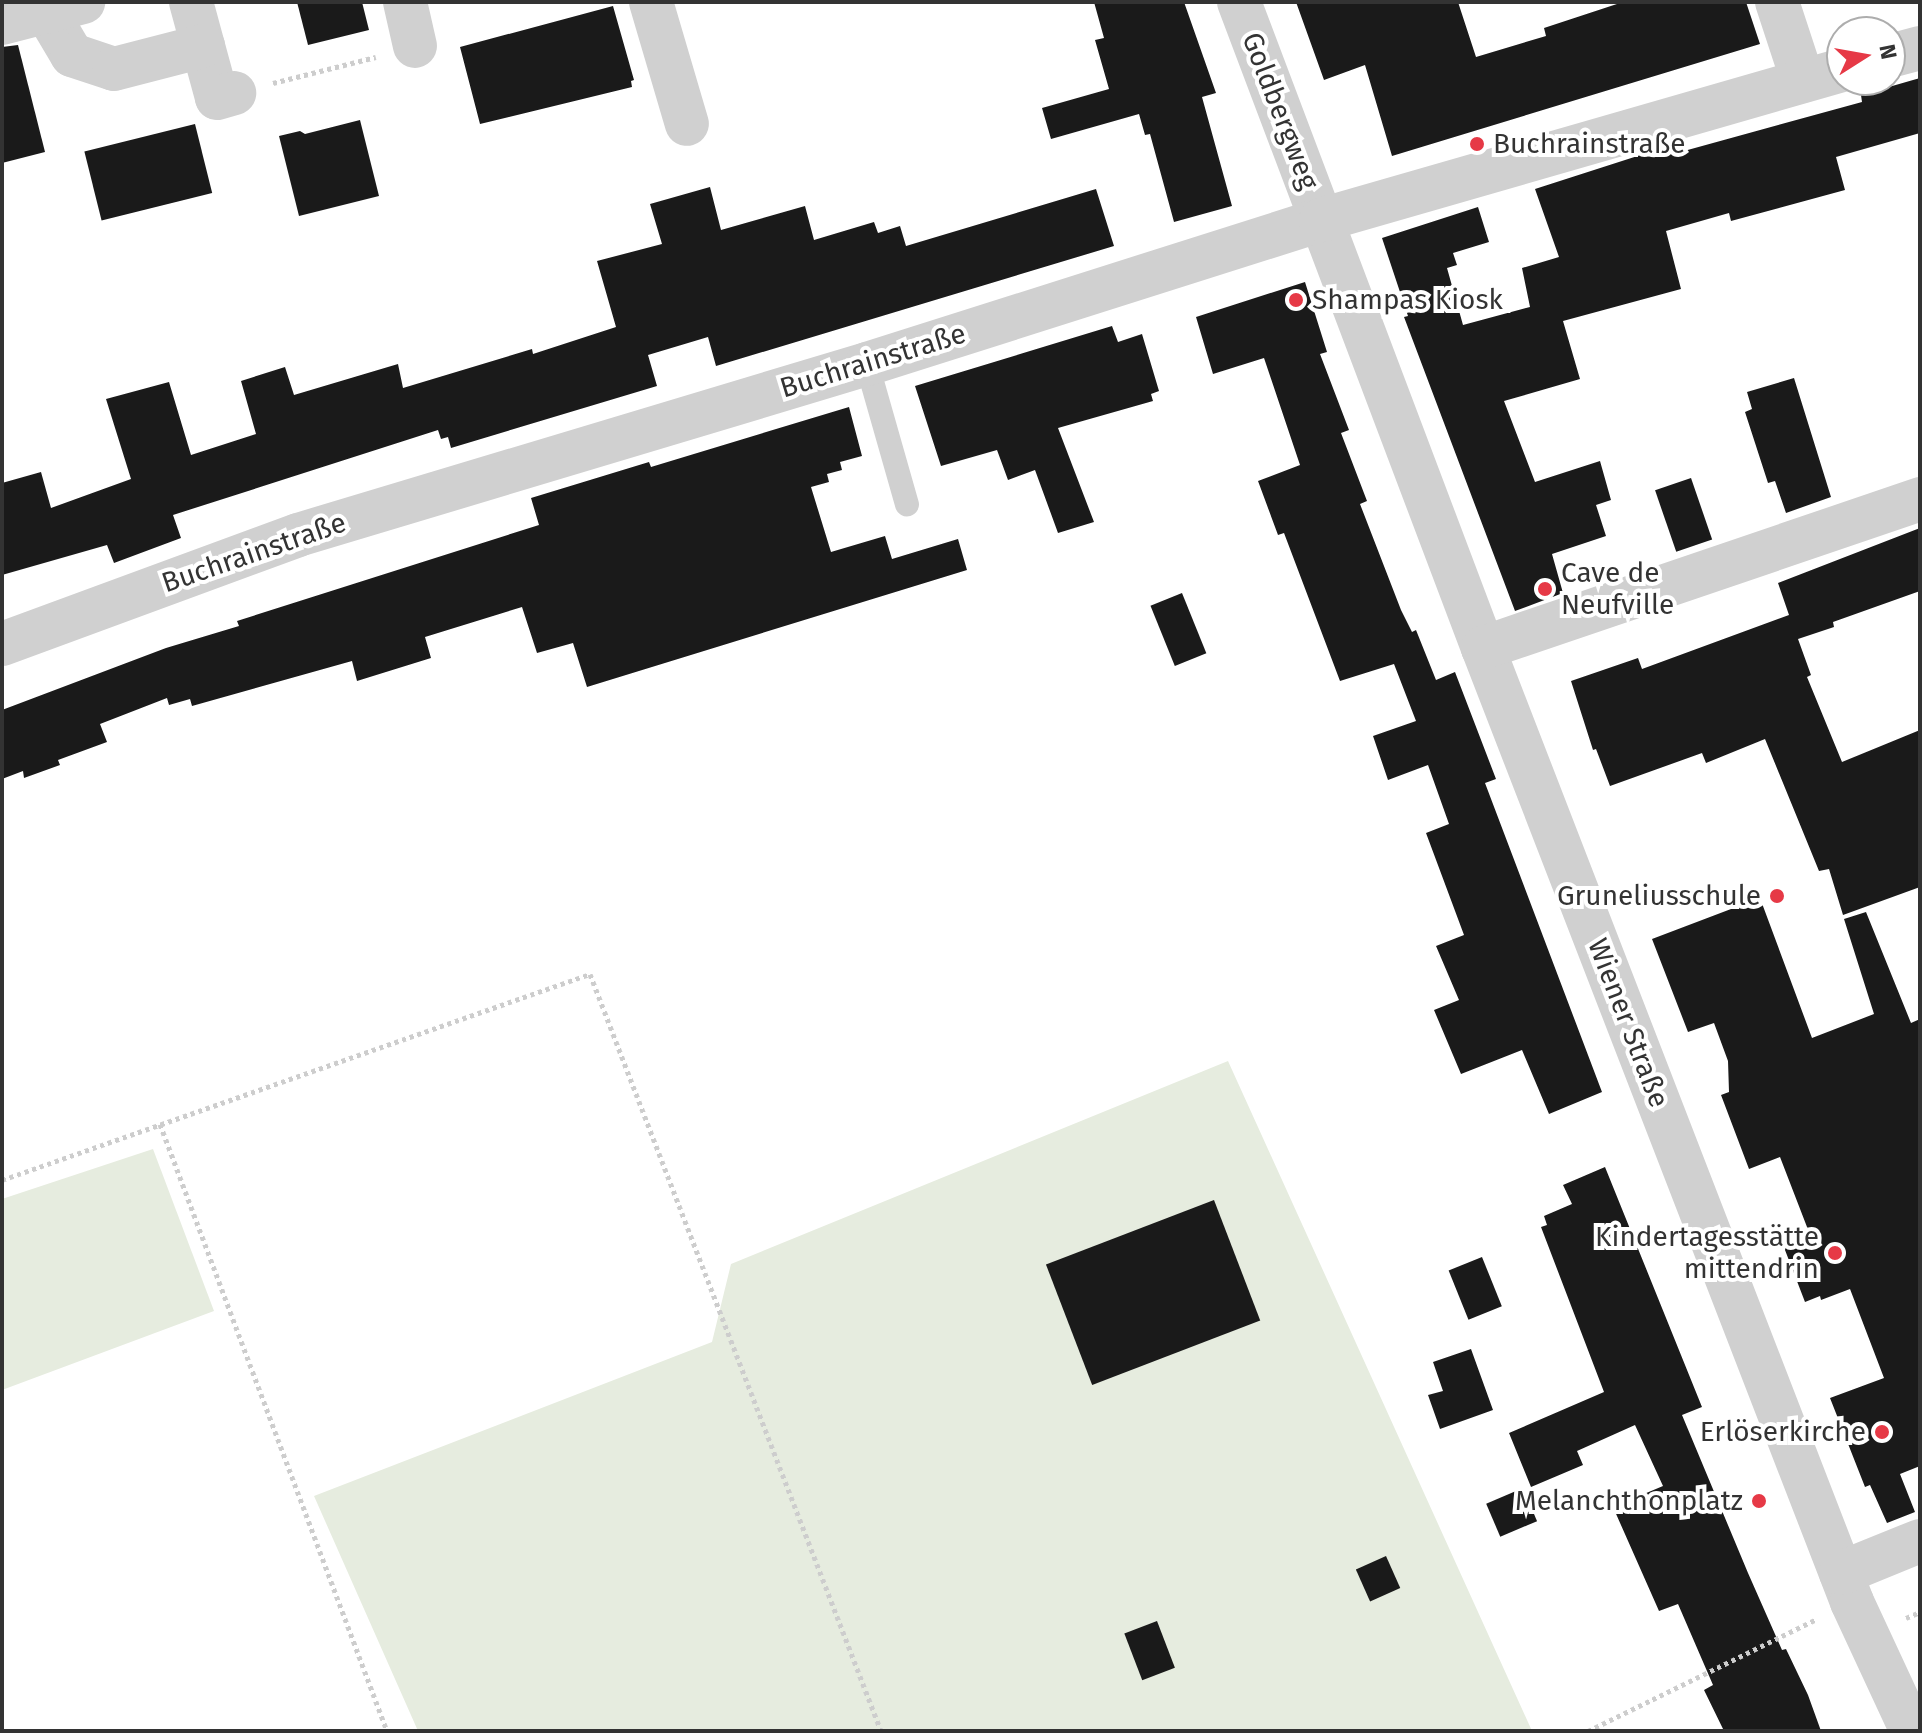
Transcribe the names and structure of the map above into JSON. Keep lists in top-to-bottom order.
{
  "streets": {
    "street": ["Goldbergweg", "Buchrainstraße", "Wiener Straße"]
  },
  "crossings": [
    ["Goldbergweg", "Buchrainstraße"],
    ["Goldbergweg", "Wiener Straße"],
    ["Buchrainstraße", "Wiener Straße"]
  ],
  "places": [
    "Buchrainstraße",
    "Shampas Kiosk",
    "Cave de Neufville",
    "Gruneliusschule",
    "Kindertagesstätte mittendrin",
    "Erlöserkirche",
    "Melanchthonplatz"
  ],
  "north": "right"
}
